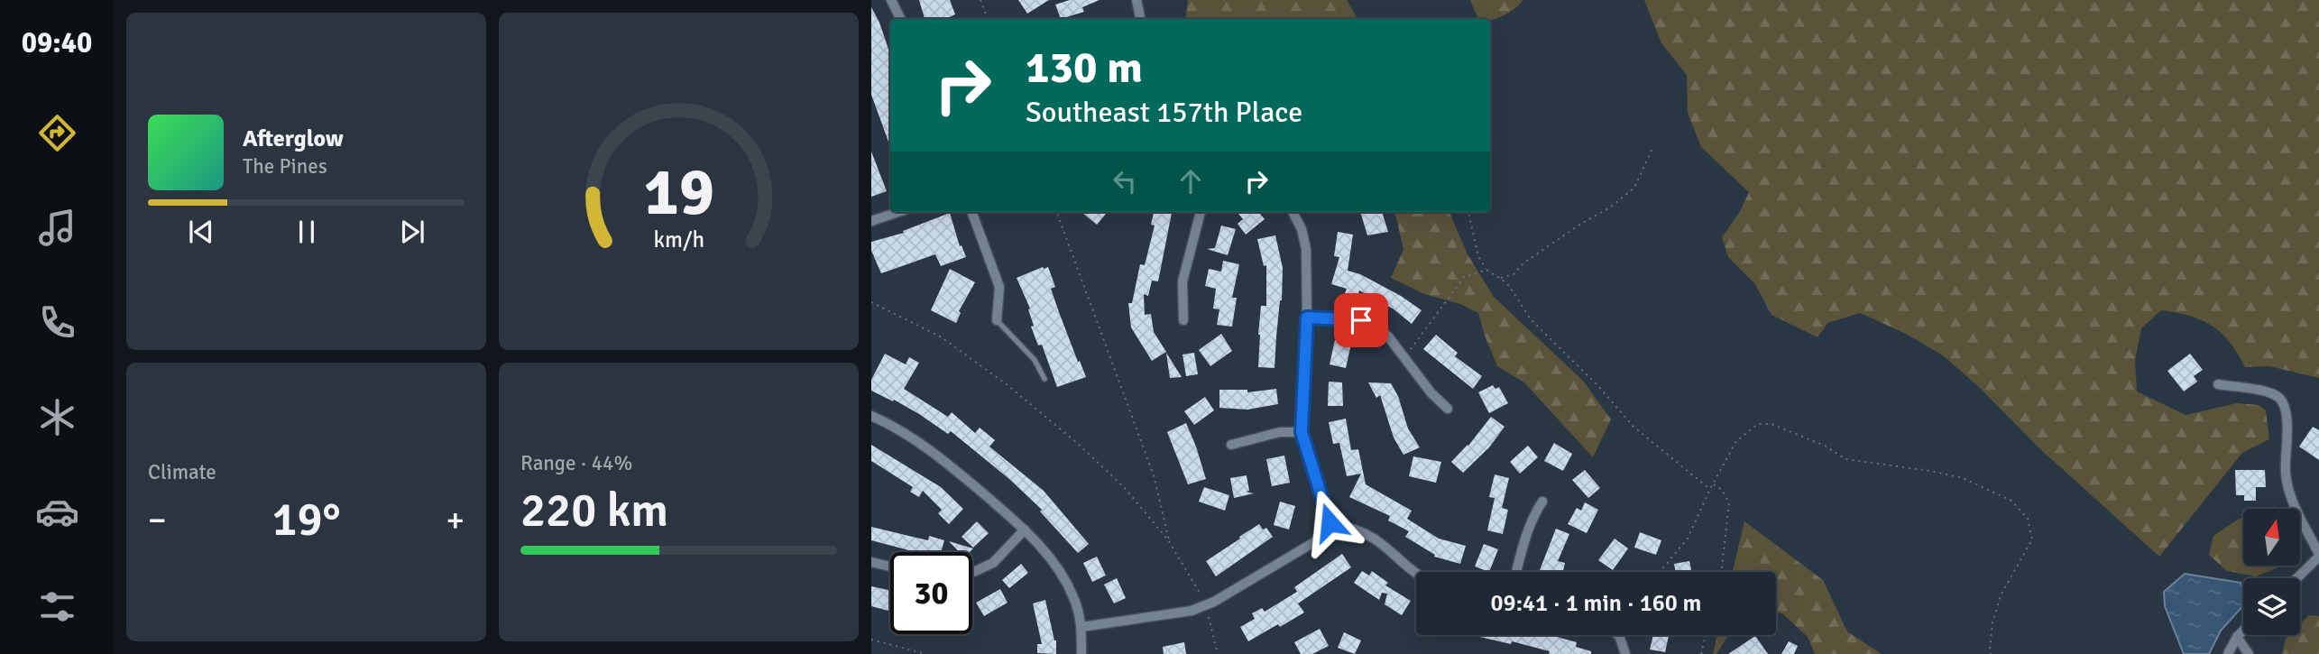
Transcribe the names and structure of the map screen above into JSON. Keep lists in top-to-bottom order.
{
  "north": "top",
  "page": {
    "tabs": "09:40",
    "turn": ["130 m", "Southeast 157th Place"],
    "song": ["Afterglow", "The Pines"],
    "tile": [
      "Climate",
      ["Range · 44%", "220 km"]
    ],
    "heat": ["−", "19°", "+"],
    "limit": "30",
    "trip": "09:41 · 1 min · 160 m",
    "gauge": ["19", "km/h"]
  }
}
